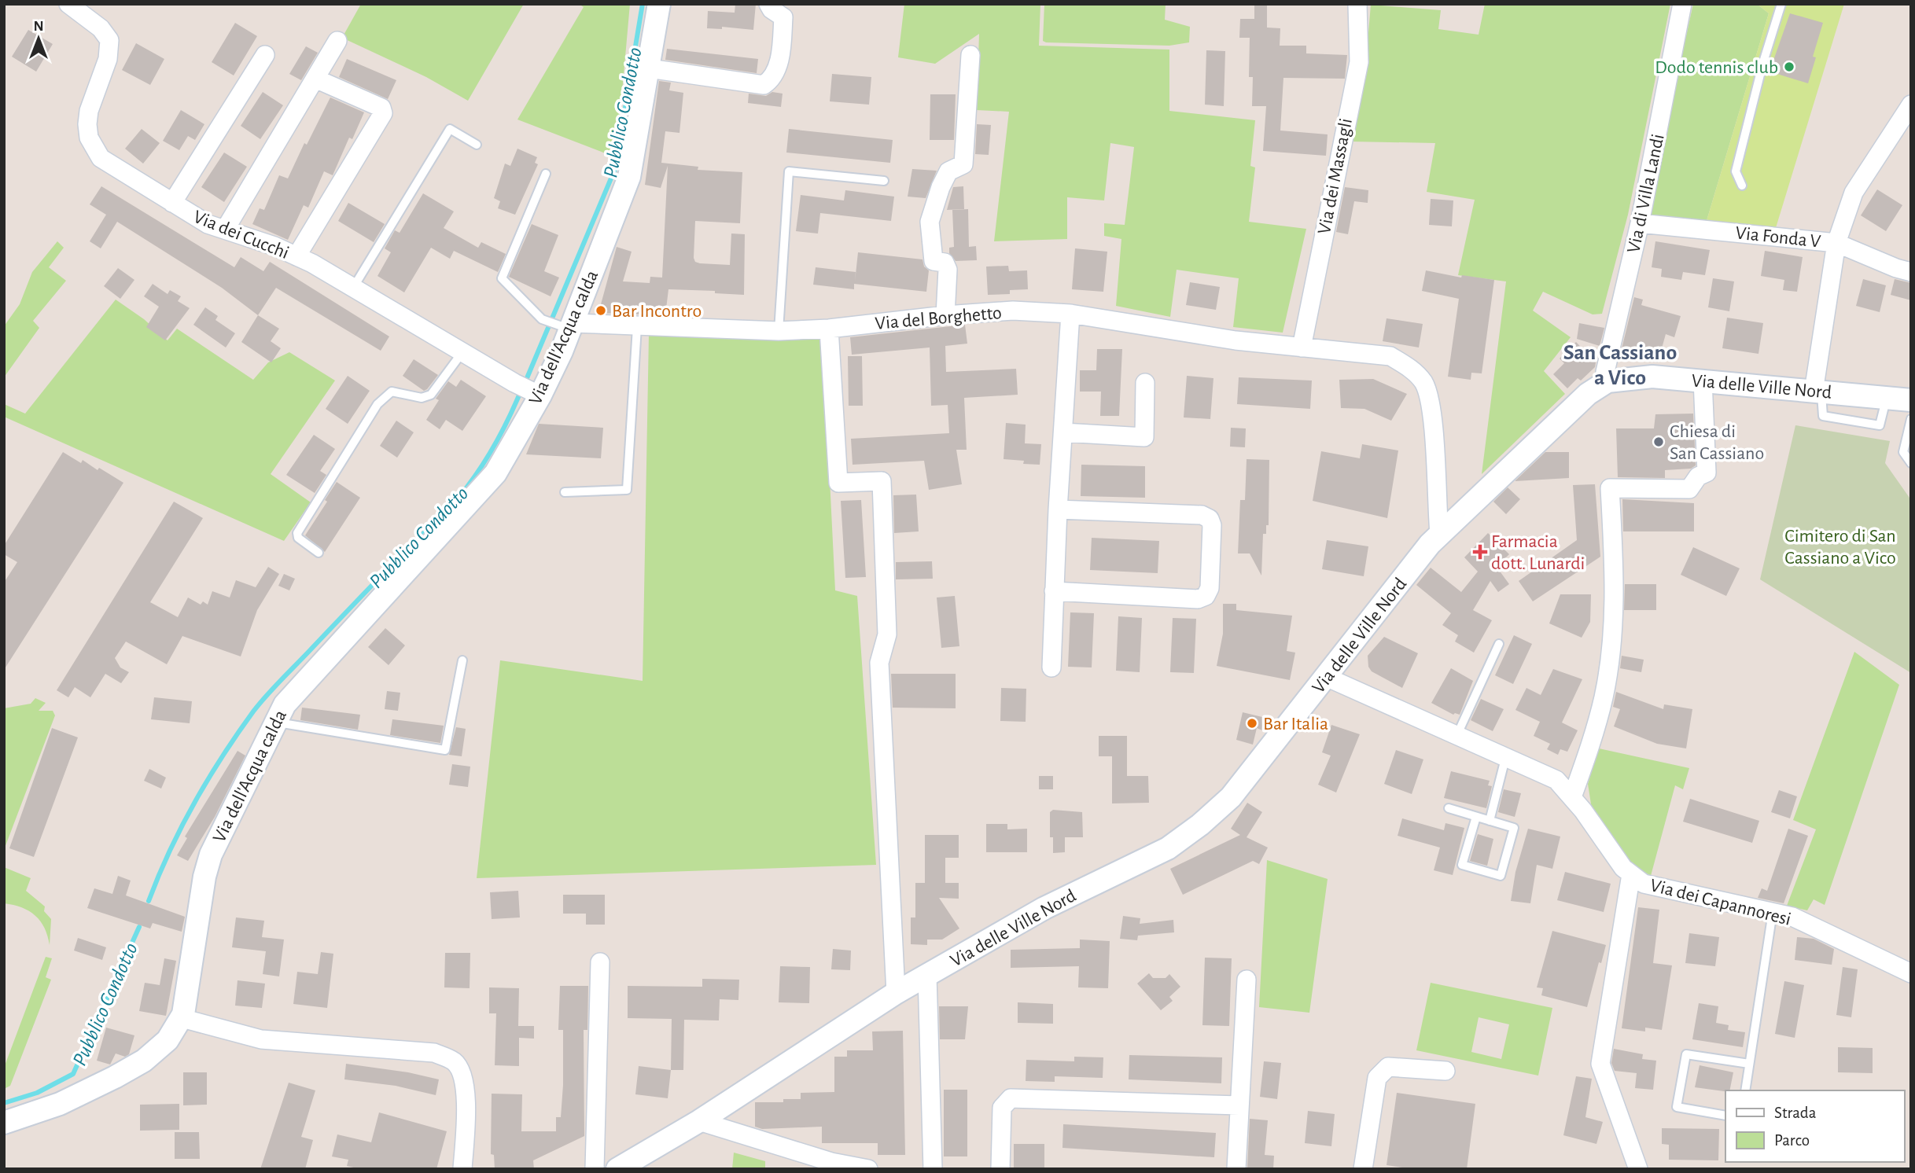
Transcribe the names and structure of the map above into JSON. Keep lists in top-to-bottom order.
{
  "streets": {
    "street": [
      "Via dei Massagli",
      "Via di Villa Landi",
      "Via dei Cucchi",
      "Via Fonda V",
      "Via del Borghetto",
      "Via dell'Acqua calda",
      "Via delle Ville Nord",
      "Via dei Capannoresi"
    ]
  },
  "crossings": [
    ["Via dei Massagli", "Via del Borghetto"],
    ["Via di Villa Landi", "Via Fonda V"],
    ["Via di Villa Landi", "Via delle Ville Nord"],
    ["Via dei Cucchi", "Via dell'Acqua calda"],
    ["Via del Borghetto", "Via dell'Acqua calda"],
    ["Via del Borghetto", "Via delle Ville Nord"],
    ["Via delle Ville Nord", "Via dei Capannoresi"]
  ],
  "districts": ["San Cassiano a Vico"],
  "water": ["Pubblico Condotto"],
  "parks": ["Cimitero di San Cassiano a Vico"],
  "places": {
    "other": [
      "Dodo tennis club",
      "Bar Incontro",
      "Chiesa di San Cassiano",
      "Bar Italia"
    ],
    "health": ["Farmacia dott. Lunardi"]
  },
  "legend": ["Strada", "Parco"],
  "north": "top"
}
